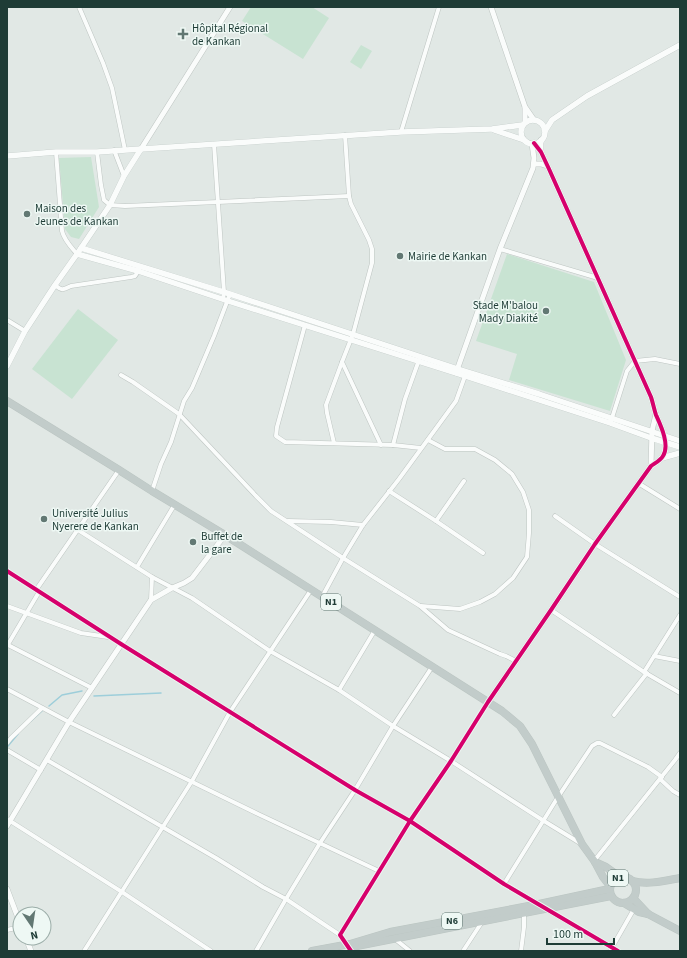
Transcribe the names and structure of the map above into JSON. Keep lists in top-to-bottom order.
{
  "streets": {
    "highway": ["N1", "N6"]
  },
  "crossings": [
    ["N1", "N6"]
  ],
  "places": {
    "health": ["Hôpital Régional de Kankan"],
    "other": [
      "Maison des Jeunes de Kankan",
      "Mairie de Kankan",
      "Stade M'balou Mady Diakité",
      "Université Julius Nyerere de Kankan",
      "Buffet de la gare"
    ]
  },
  "scale_bar": "100 m",
  "north": "bottom"
}
